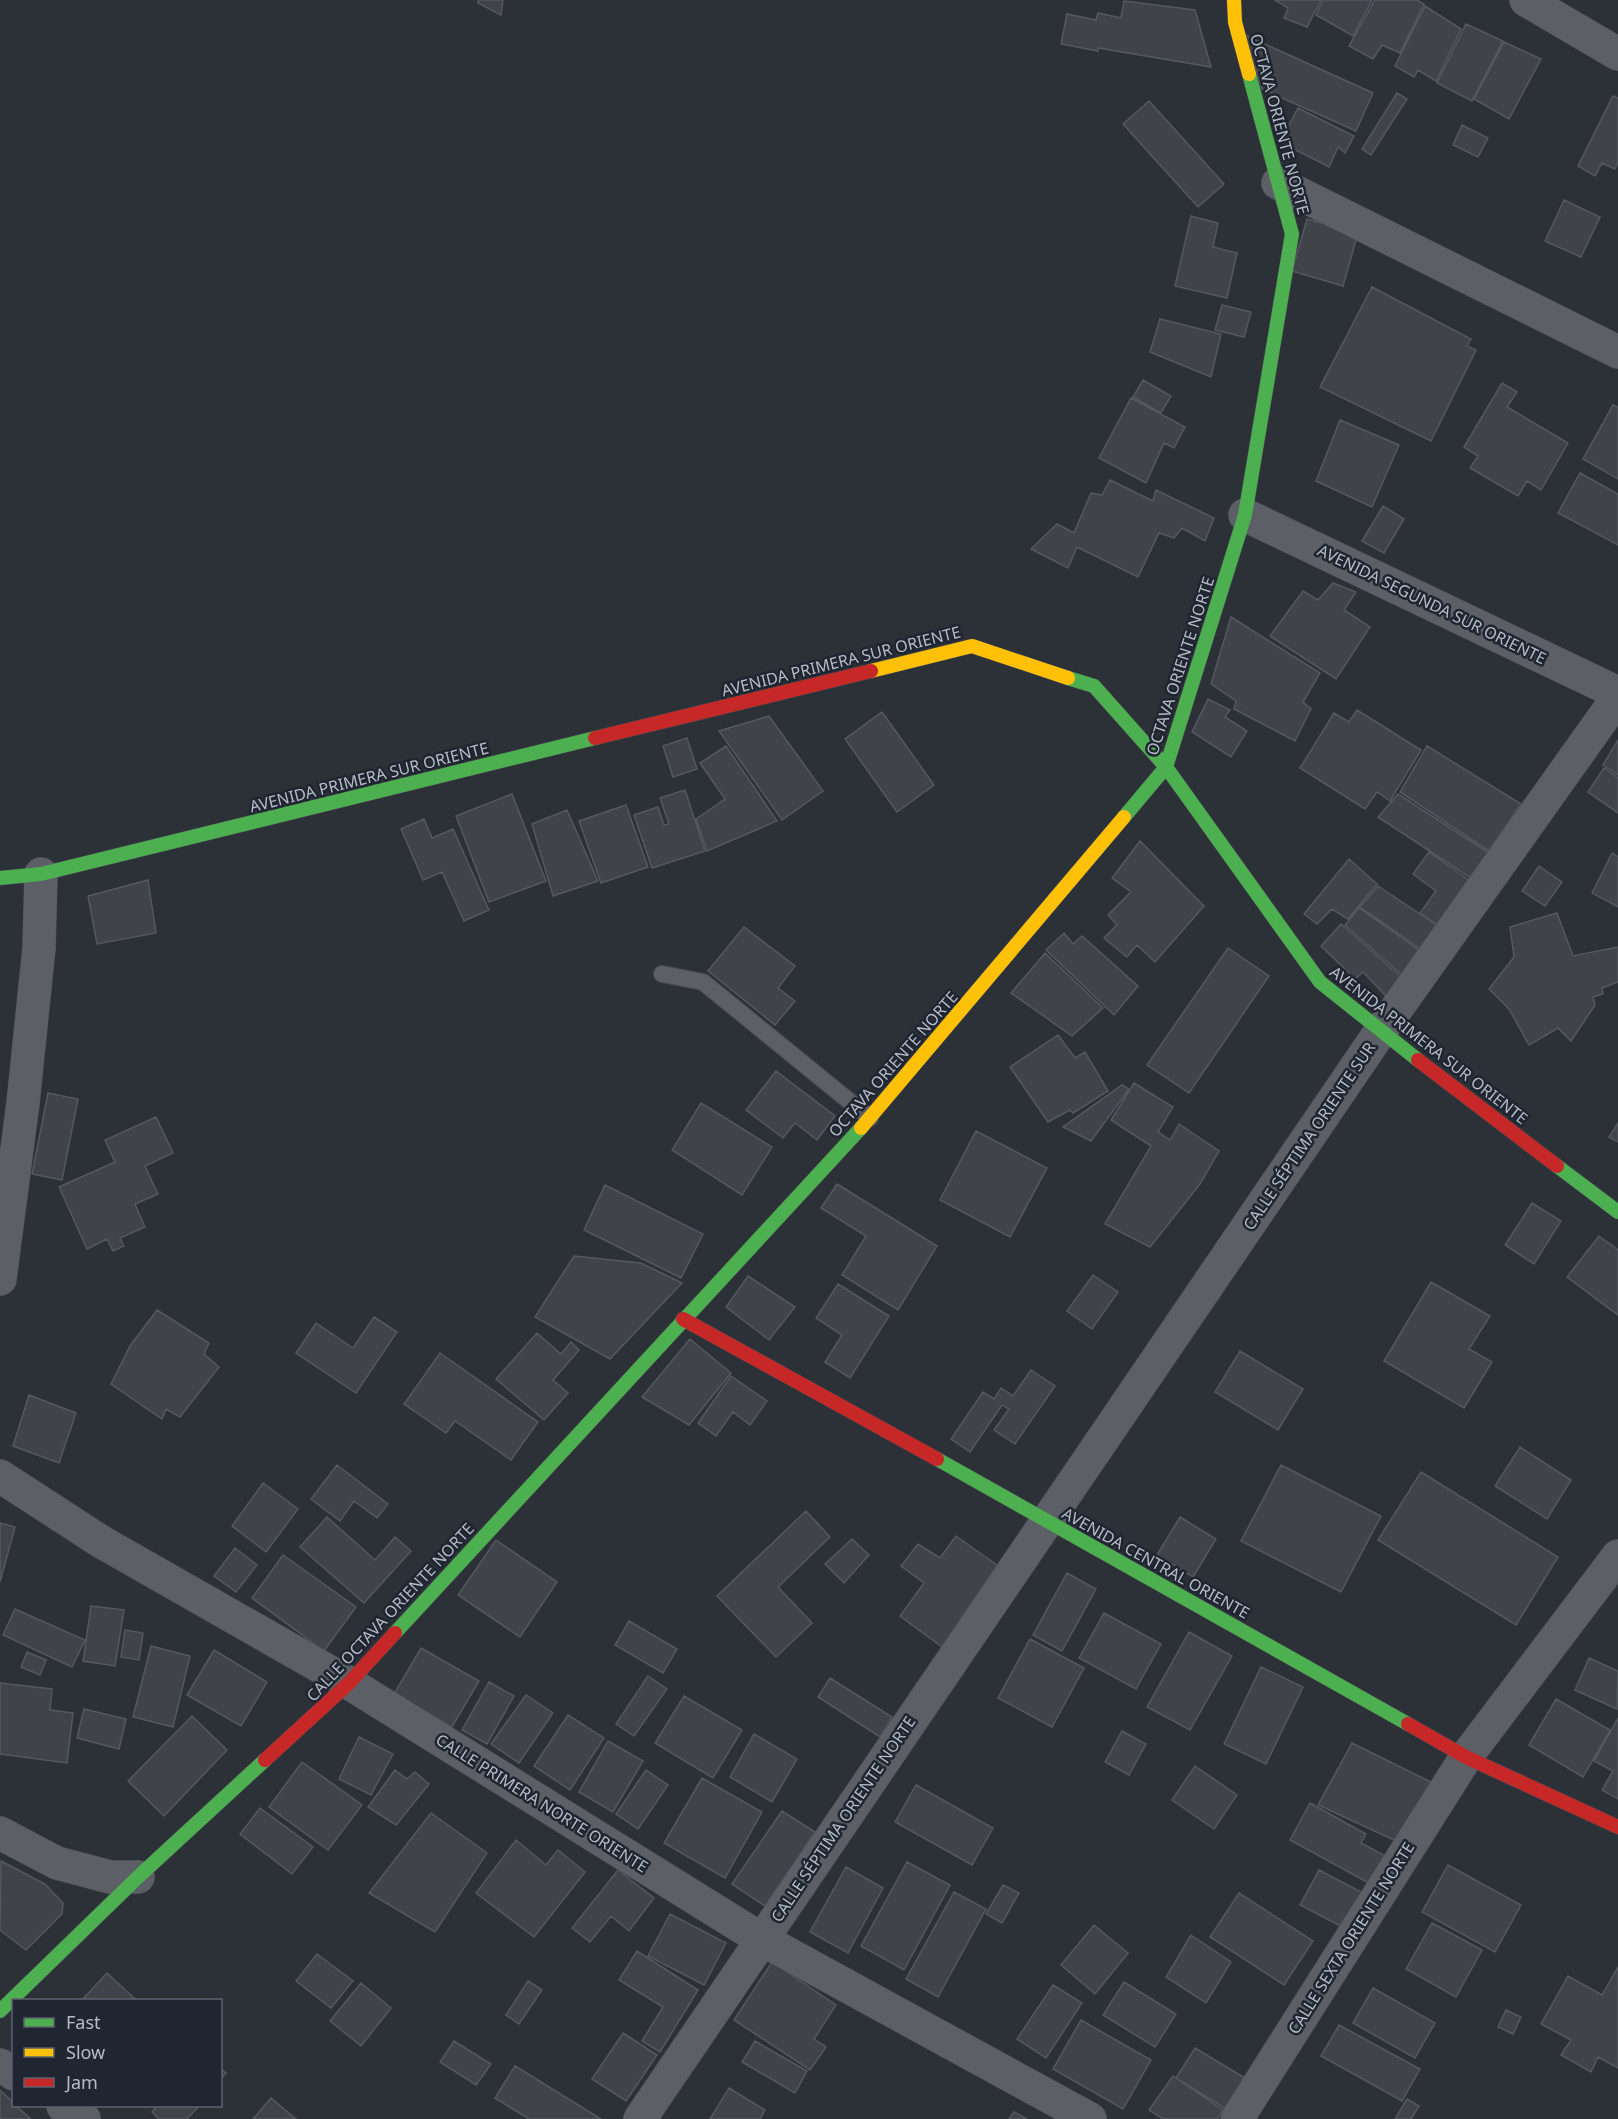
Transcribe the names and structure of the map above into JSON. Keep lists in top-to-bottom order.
{
  "streets": {
    "street": [
      "OCTAVA ORIENTE NORTE",
      "AVENIDA SEGUNDA SUR ORIENTE",
      "AVENIDA PRIMERA SUR ORIENTE",
      "CALLE SÉPTIMA ORIENTE SUR",
      "AVENIDA CENTRAL ORIENTE",
      "CALLE OCTAVA ORIENTE NORTE",
      "CALLE PRIMERA NORTE ORIENTE",
      "CALLE SÉPTIMA ORIENTE NORTE",
      "CALLE SEXTA ORIENTE NORTE"
    ]
  },
  "crossings": [
    ["OCTAVA ORIENTE NORTE", "AVENIDA SEGUNDA SUR ORIENTE"],
    ["OCTAVA ORIENTE NORTE", "AVENIDA PRIMERA SUR ORIENTE"],
    ["OCTAVA ORIENTE NORTE", "AVENIDA CENTRAL ORIENTE"],
    ["OCTAVA ORIENTE NORTE", "CALLE OCTAVA ORIENTE NORTE"],
    ["AVENIDA SEGUNDA SUR ORIENTE", "CALLE SÉPTIMA ORIENTE SUR"],
    ["AVENIDA PRIMERA SUR ORIENTE", "CALLE SÉPTIMA ORIENTE SUR"],
    ["CALLE SÉPTIMA ORIENTE SUR", "AVENIDA CENTRAL ORIENTE"],
    ["CALLE SÉPTIMA ORIENTE SUR", "CALLE SÉPTIMA ORIENTE NORTE"],
    ["AVENIDA CENTRAL ORIENTE", "CALLE OCTAVA ORIENTE NORTE"],
    ["AVENIDA CENTRAL ORIENTE", "CALLE SÉPTIMA ORIENTE NORTE"],
    ["AVENIDA CENTRAL ORIENTE", "CALLE SEXTA ORIENTE NORTE"],
    ["CALLE OCTAVA ORIENTE NORTE", "CALLE PRIMERA NORTE ORIENTE"],
    ["CALLE PRIMERA NORTE ORIENTE", "CALLE SÉPTIMA ORIENTE NORTE"]
  ],
  "legend": ["Fast", "Slow", "Jam"]
}
